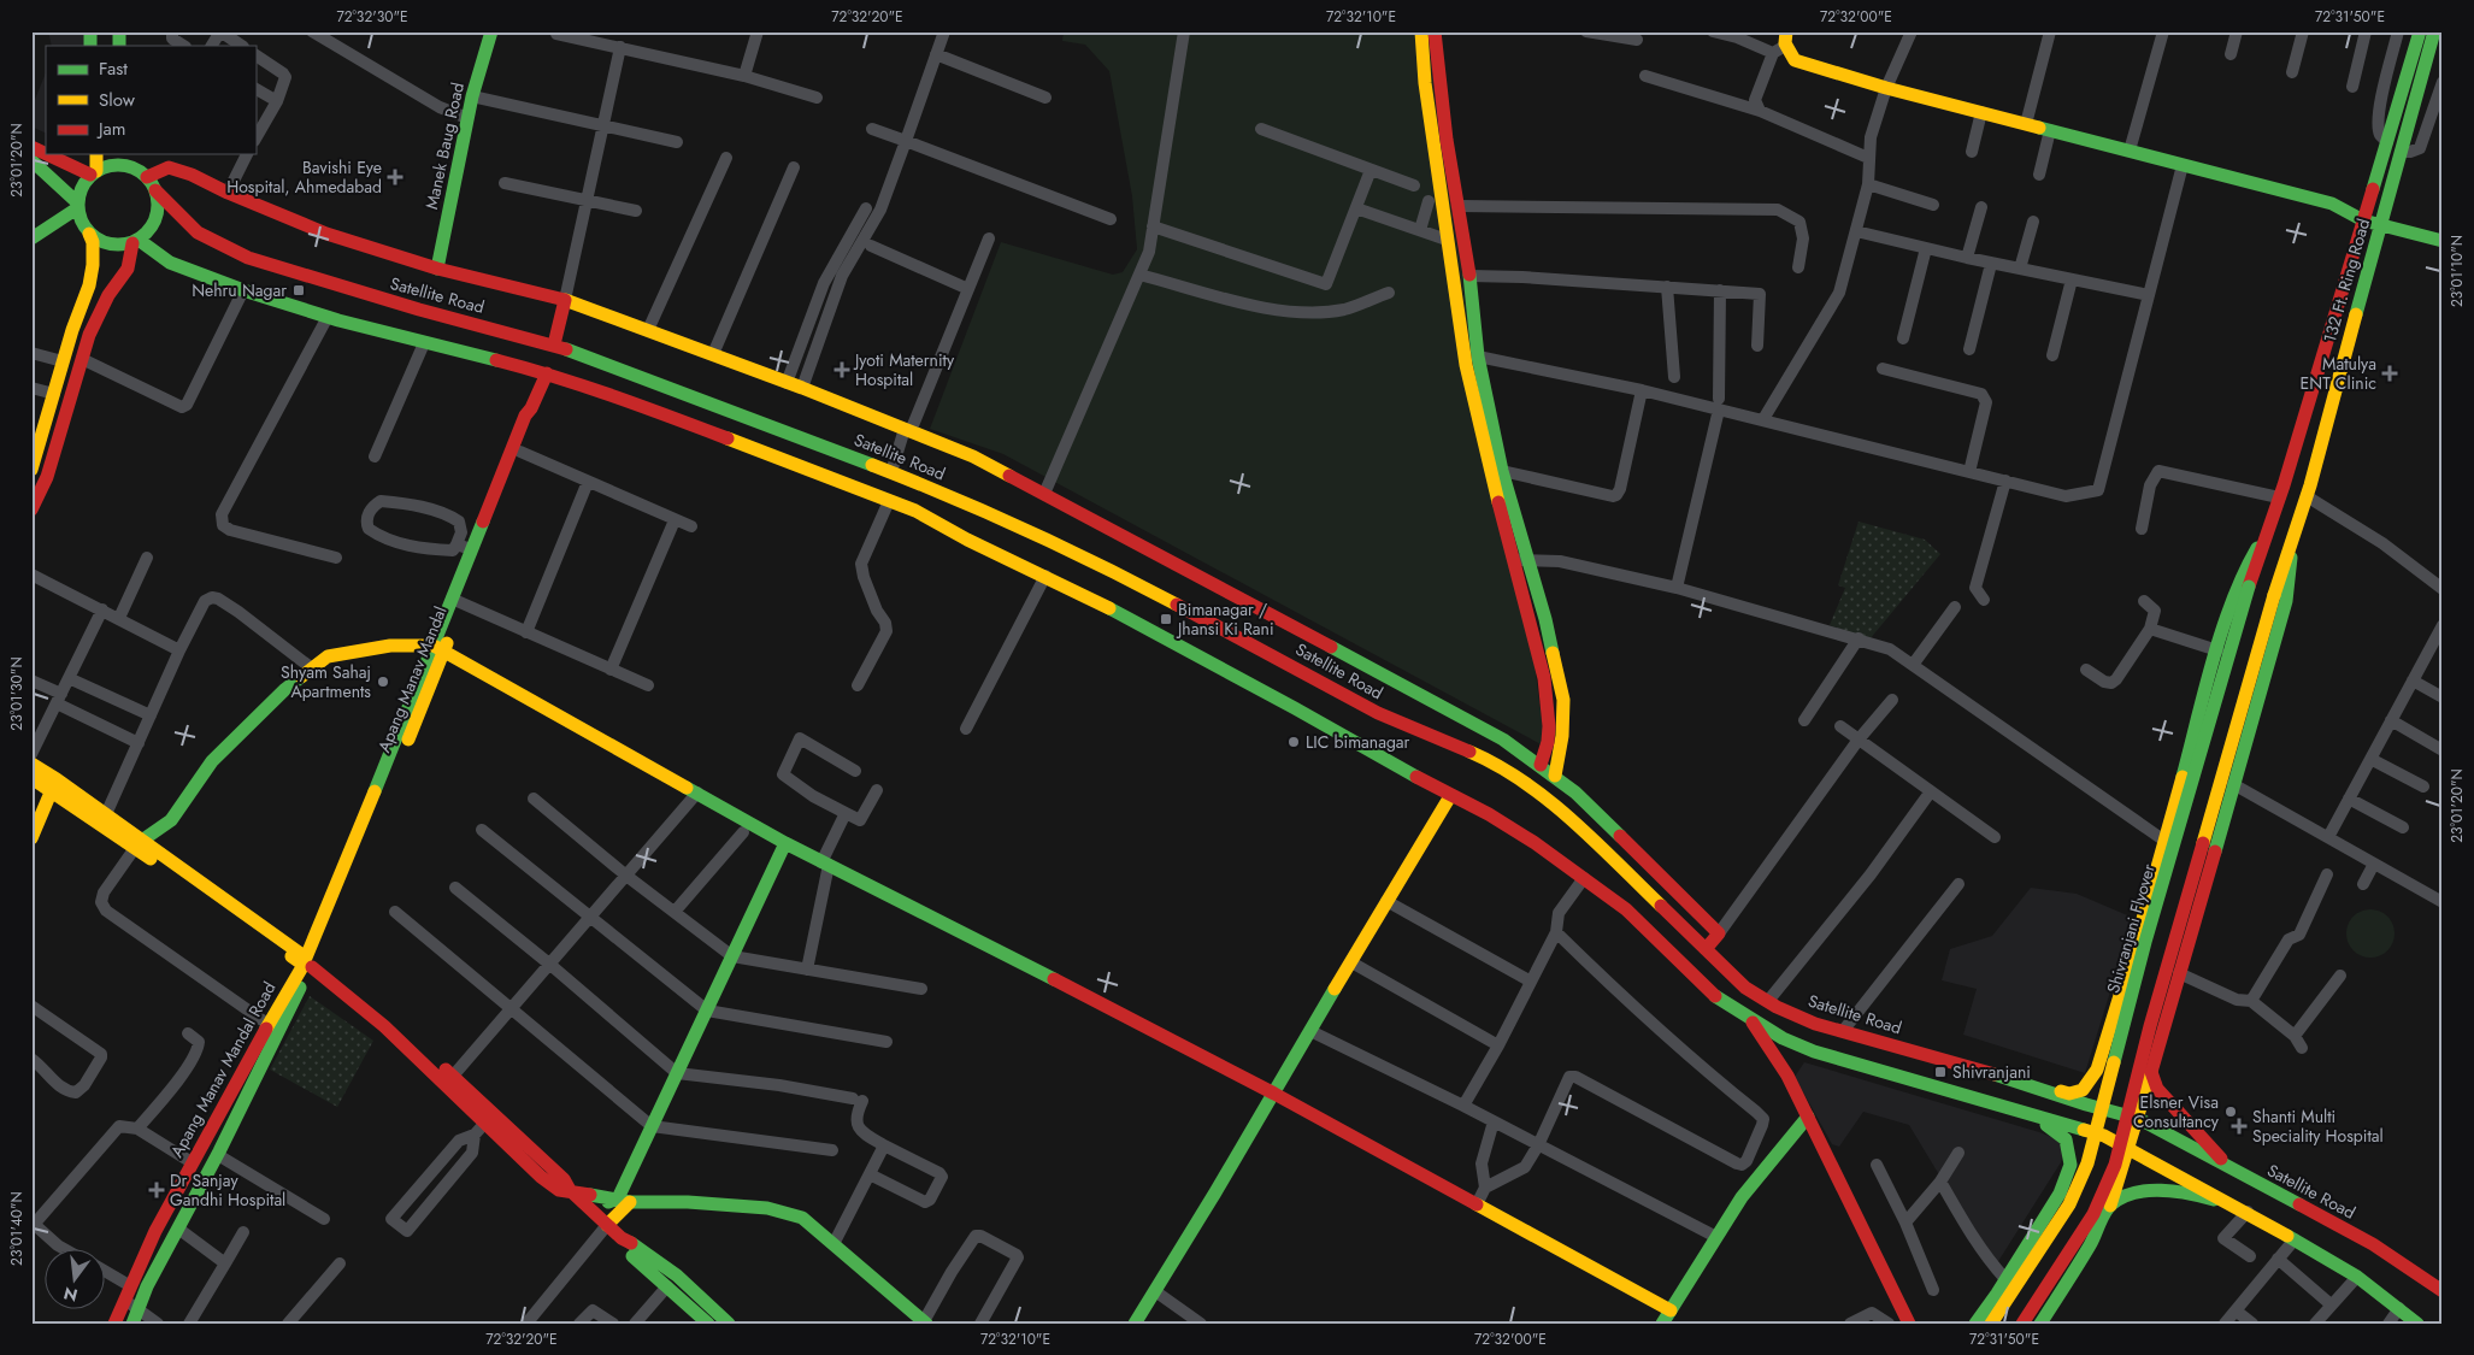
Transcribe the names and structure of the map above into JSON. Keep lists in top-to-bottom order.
{
  "streets": {
    "street": [
      "Manek Baug Road",
      "132 Ft. Ring Road",
      "Satellite Road",
      "Apang Manav Mandal",
      "Shivranjani Flyover",
      "Apang Manav Mandal Road"
    ]
  },
  "crossings": [
    ["132 Ft. Ring Road", "Shivranjani Flyover"],
    ["Apang Manav Mandal", "Apang Manav Mandal Road"]
  ],
  "places": {
    "health": [
      "Bavishi Eye Hospital, Ahmedabad",
      "Jyoti Maternity Hospital",
      "Matulya ENT Clinic",
      "Shanti Multi Speciality Hospital",
      "Dr Sanjay Gandhi Hospital"
    ],
    "transit": ["Nehru Nagar", "Bimanagar / Jhansi Ki Rani", "Shivranjani"],
    "other": ["Shyam Sahaj Apartments", "LIC bimanagar", "Elsner Visa Consultancy"]
  },
  "legend": ["Fast", "Slow", "Jam"],
  "north": "bottom",
  "coordinates": [
    "72°32'30\"E",
    "72°32'20\"E",
    "72°32'10\"E",
    "72°32'00\"E",
    "72°31'50\"E",
    "23°01'20\"N",
    "23°01'10\"N",
    "23°01'30\"N",
    "23°01'40\"N"
  ]
}
